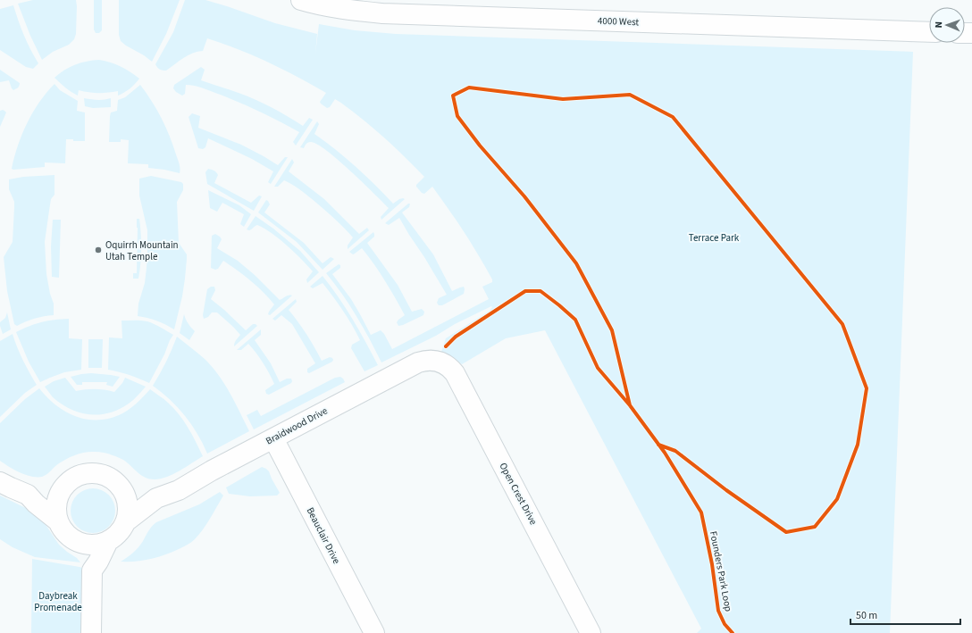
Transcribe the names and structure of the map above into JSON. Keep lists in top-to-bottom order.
{
  "streets": {
    "street": [
      "4000 West",
      "Braidwood Drive",
      "Open Crest Drive",
      "Beauclair Drive"
    ],
    "cycle path": ["Founders Park Loop"]
  },
  "crossings": [
    ["Braidwood Drive", "Open Crest Drive"],
    ["Braidwood Drive", "Beauclair Drive"]
  ],
  "parks": ["Terrace Park", "Daybreak Promenade"],
  "places": ["Oquirrh Mountain Utah Temple"],
  "scale_bar": "50 m",
  "north": "left"
}
